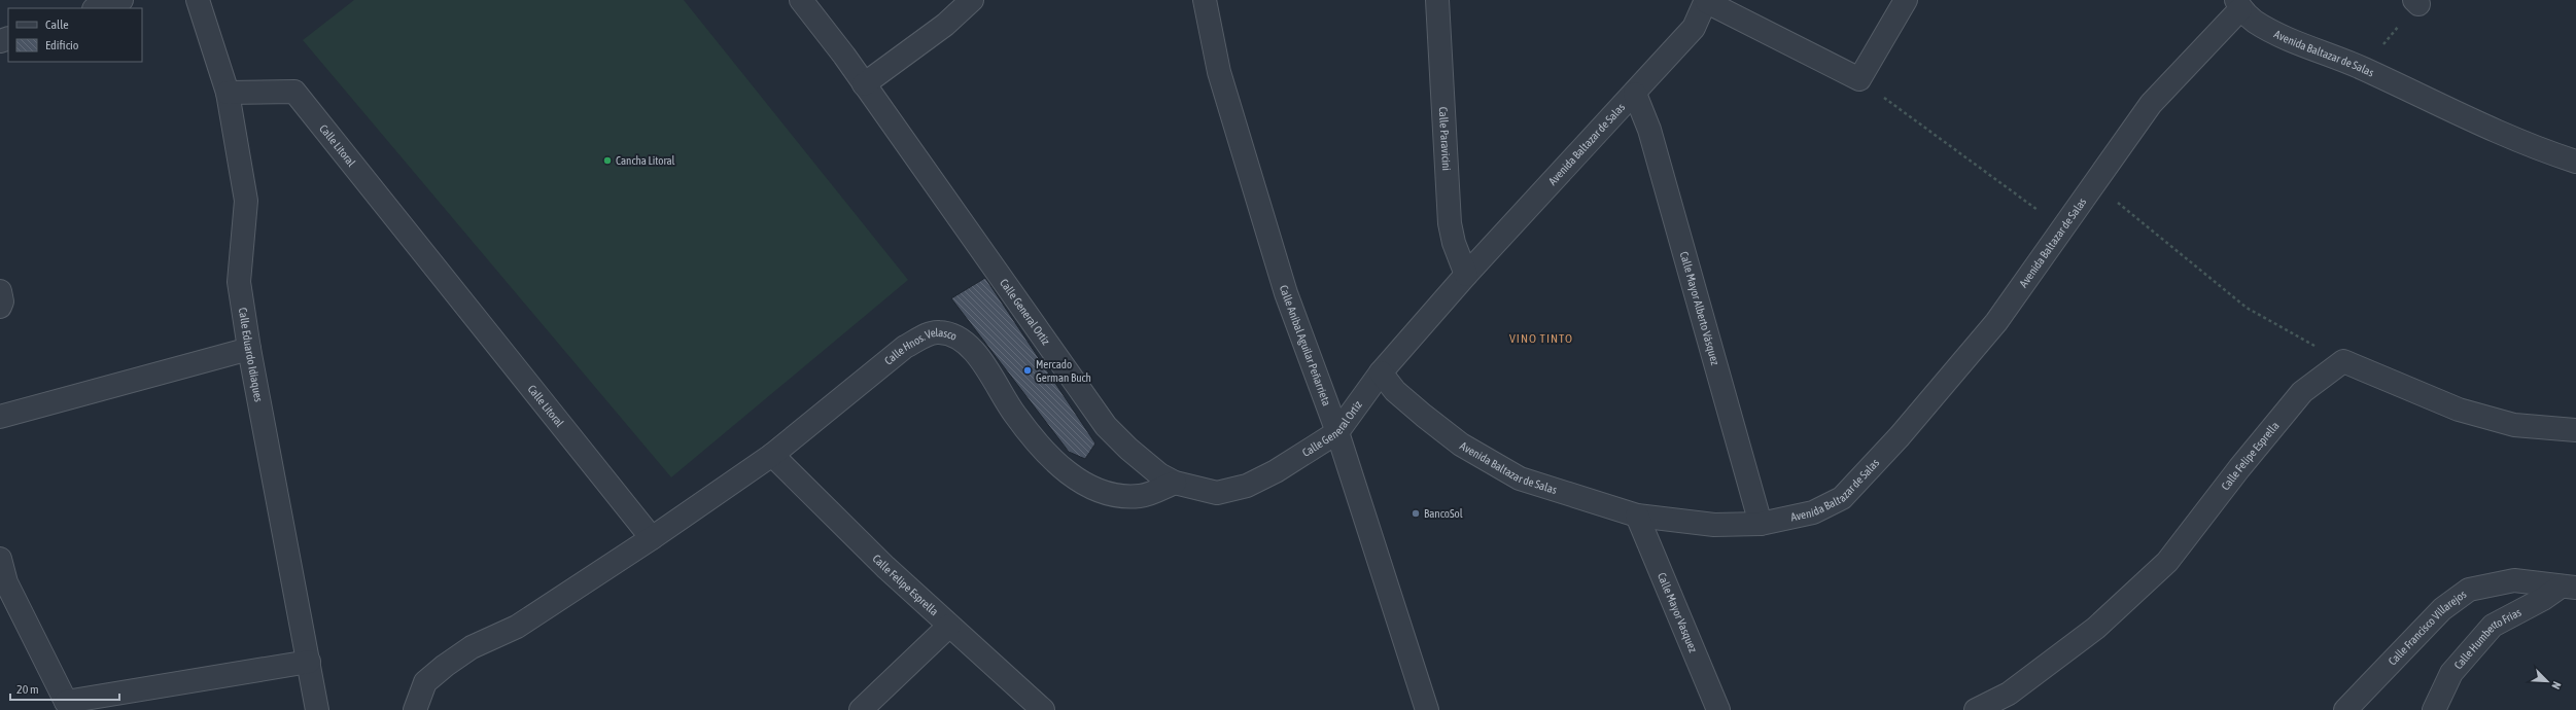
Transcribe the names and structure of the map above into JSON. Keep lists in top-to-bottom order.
{
  "streets": {
    "street": [
      "Avenida Baltazar de Salas",
      "Calle Paravicini",
      "Calle Litoral",
      "Calle Mayor Alberto Vásquez",
      "Calle General Ortiz",
      "Calle Anibal Aguilar Peñarrieta",
      "Calle Hnos. Velasco",
      "Calle Eduardo Idiaques",
      "Calle Felipe Esprella",
      "Calle Mayor Vasquez",
      "Calle Francisco Villarejos",
      "Calle Humberto Frias"
    ]
  },
  "crossings": [
    ["Avenida Baltazar de Salas", "Calle Paravicini"],
    ["Avenida Baltazar de Salas", "Calle Mayor Alberto Vásquez"],
    ["Avenida Baltazar de Salas", "Calle General Ortiz"],
    ["Avenida Baltazar de Salas", "Calle Mayor Vasquez"],
    ["Calle Litoral", "Calle Hnos. Velasco"],
    ["Calle Litoral", "Calle Eduardo Idiaques"],
    ["Calle General Ortiz", "Calle Anibal Aguilar Peñarrieta"],
    ["Calle General Ortiz", "Calle Hnos. Velasco"],
    ["Calle Hnos. Velasco", "Calle Felipe Esprella"],
    ["Calle Francisco Villarejos", "Calle Humberto Frias"]
  ],
  "districts": ["VINO TINTO"],
  "places": ["Cancha Litoral", "Mercado German Buch", "BancoSol"],
  "legend": ["Calle", "Edificio"],
  "scale_bar": "20 m",
  "north": "bottom right"
}
